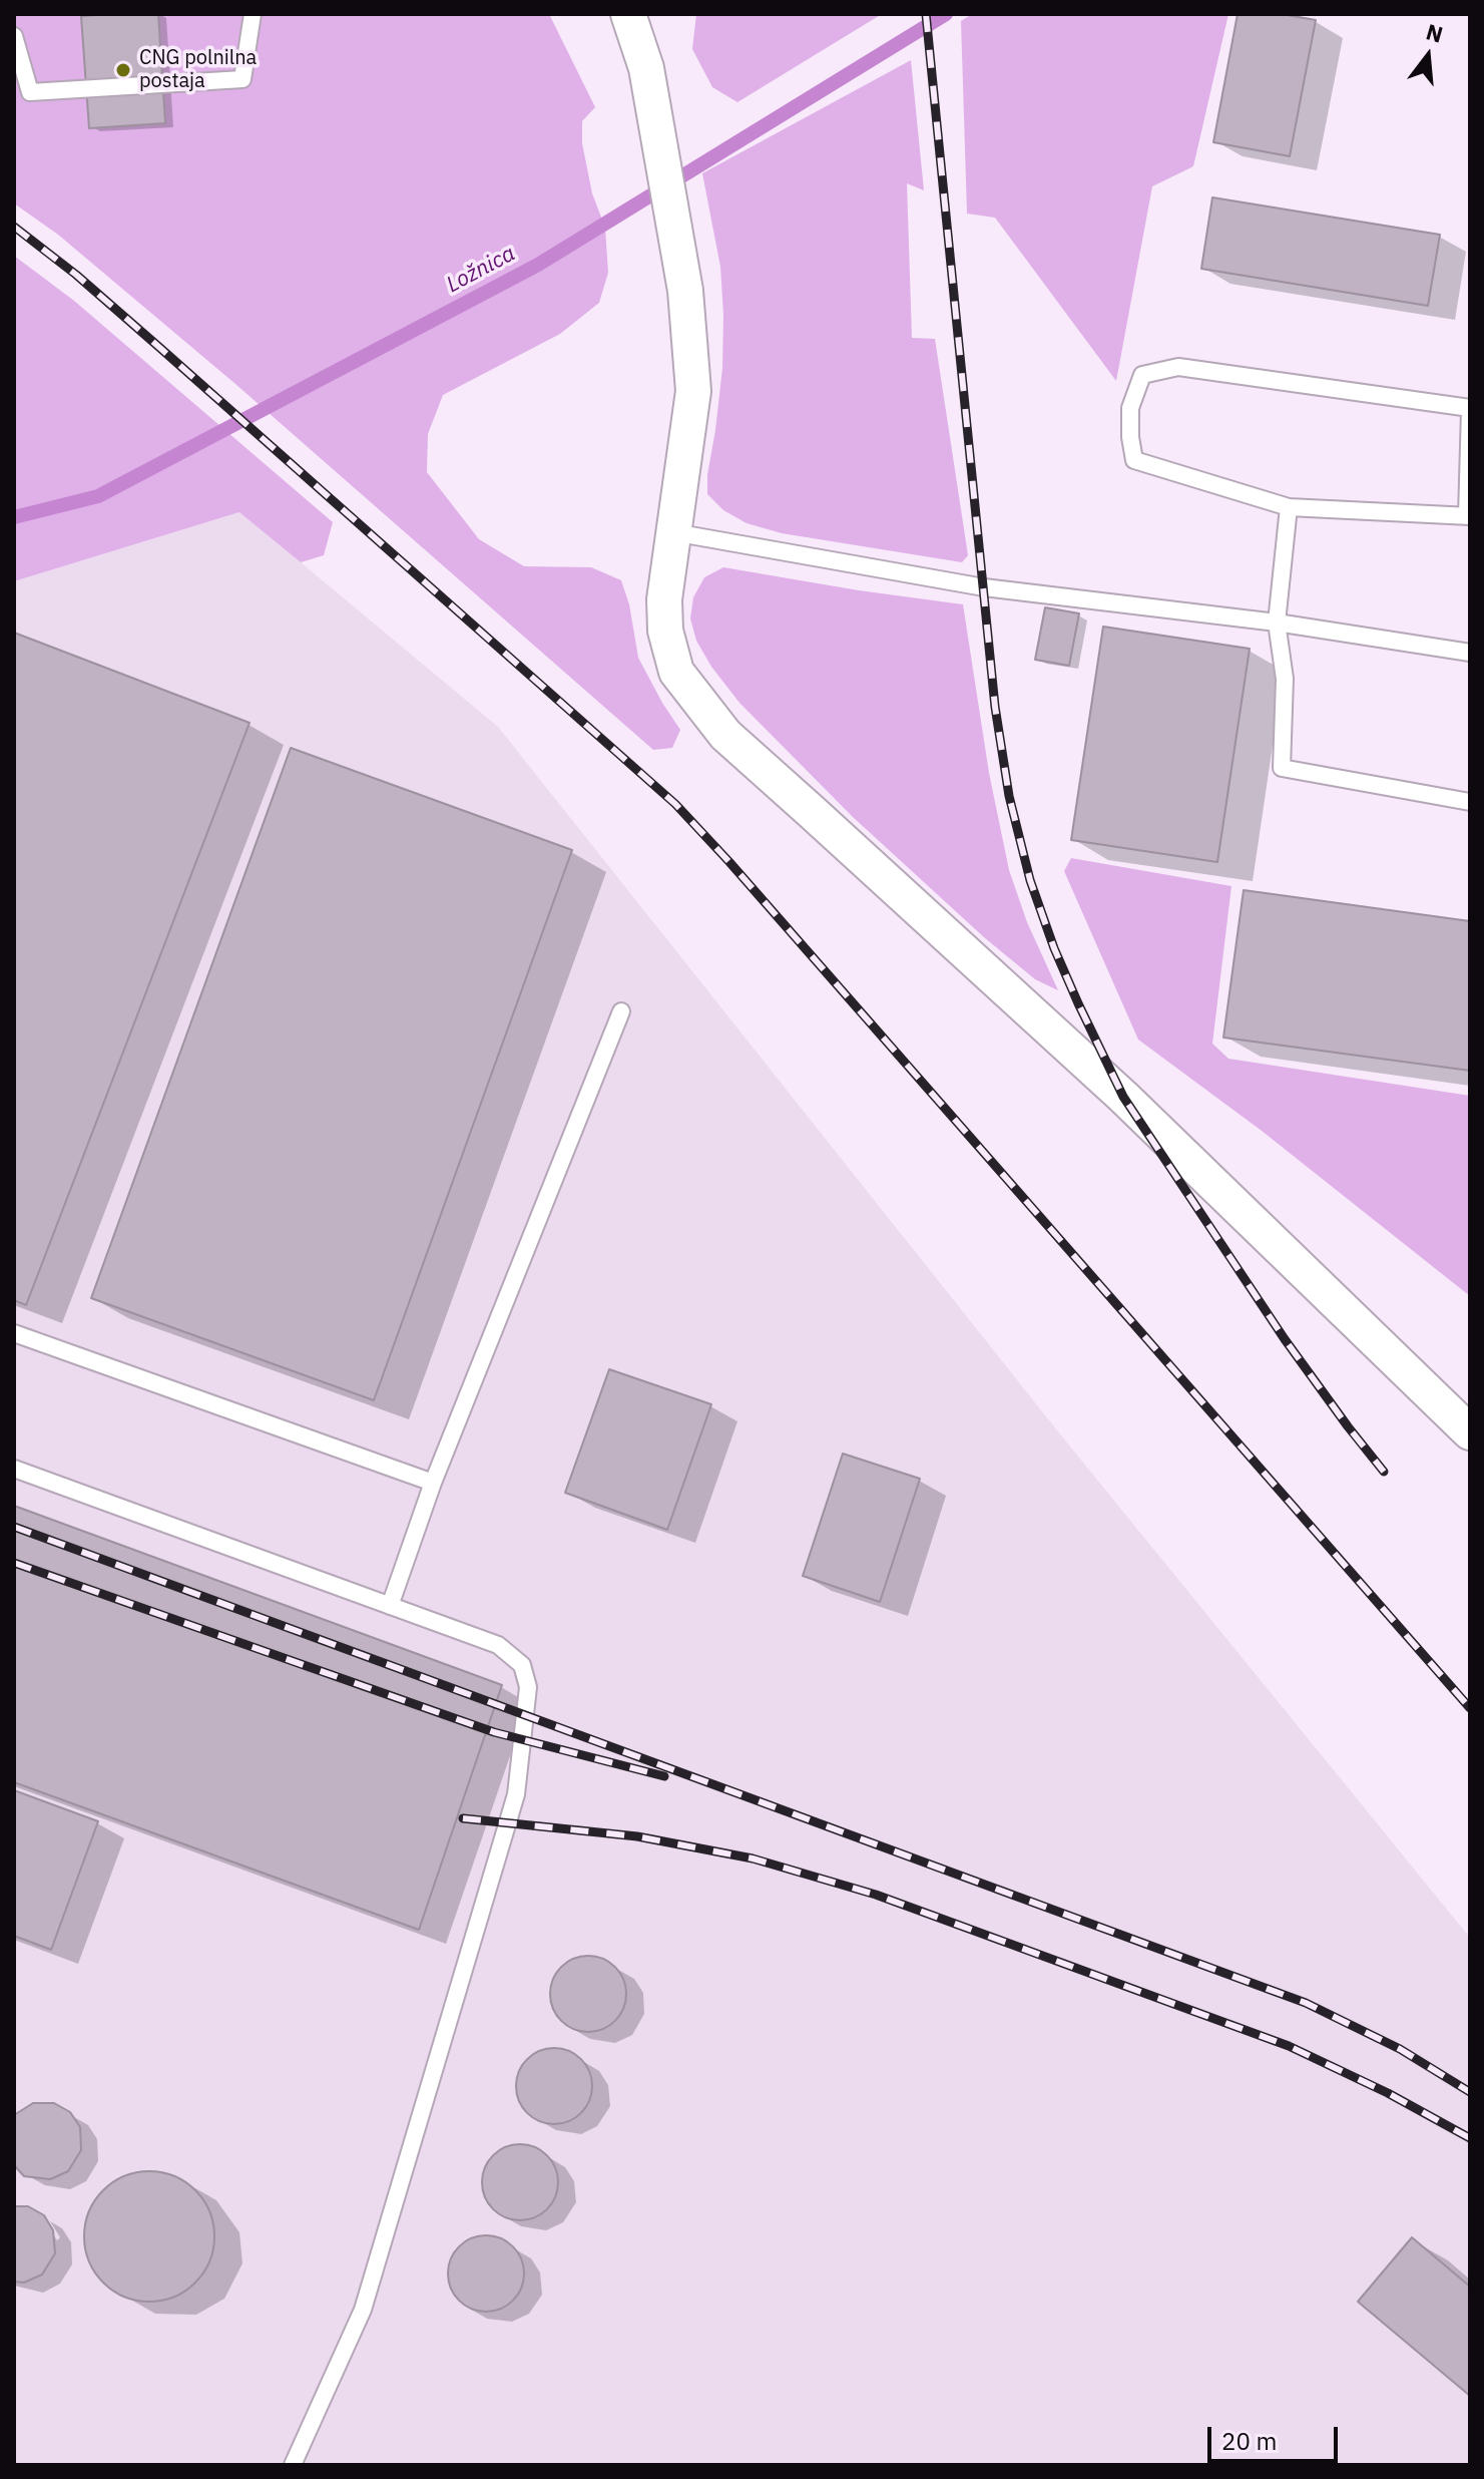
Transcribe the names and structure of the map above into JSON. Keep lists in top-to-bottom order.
{
  "water": ["Ložnica"],
  "places": ["CNG polnilna postaja"],
  "scale_bar": "20 m",
  "north": "top"
}
